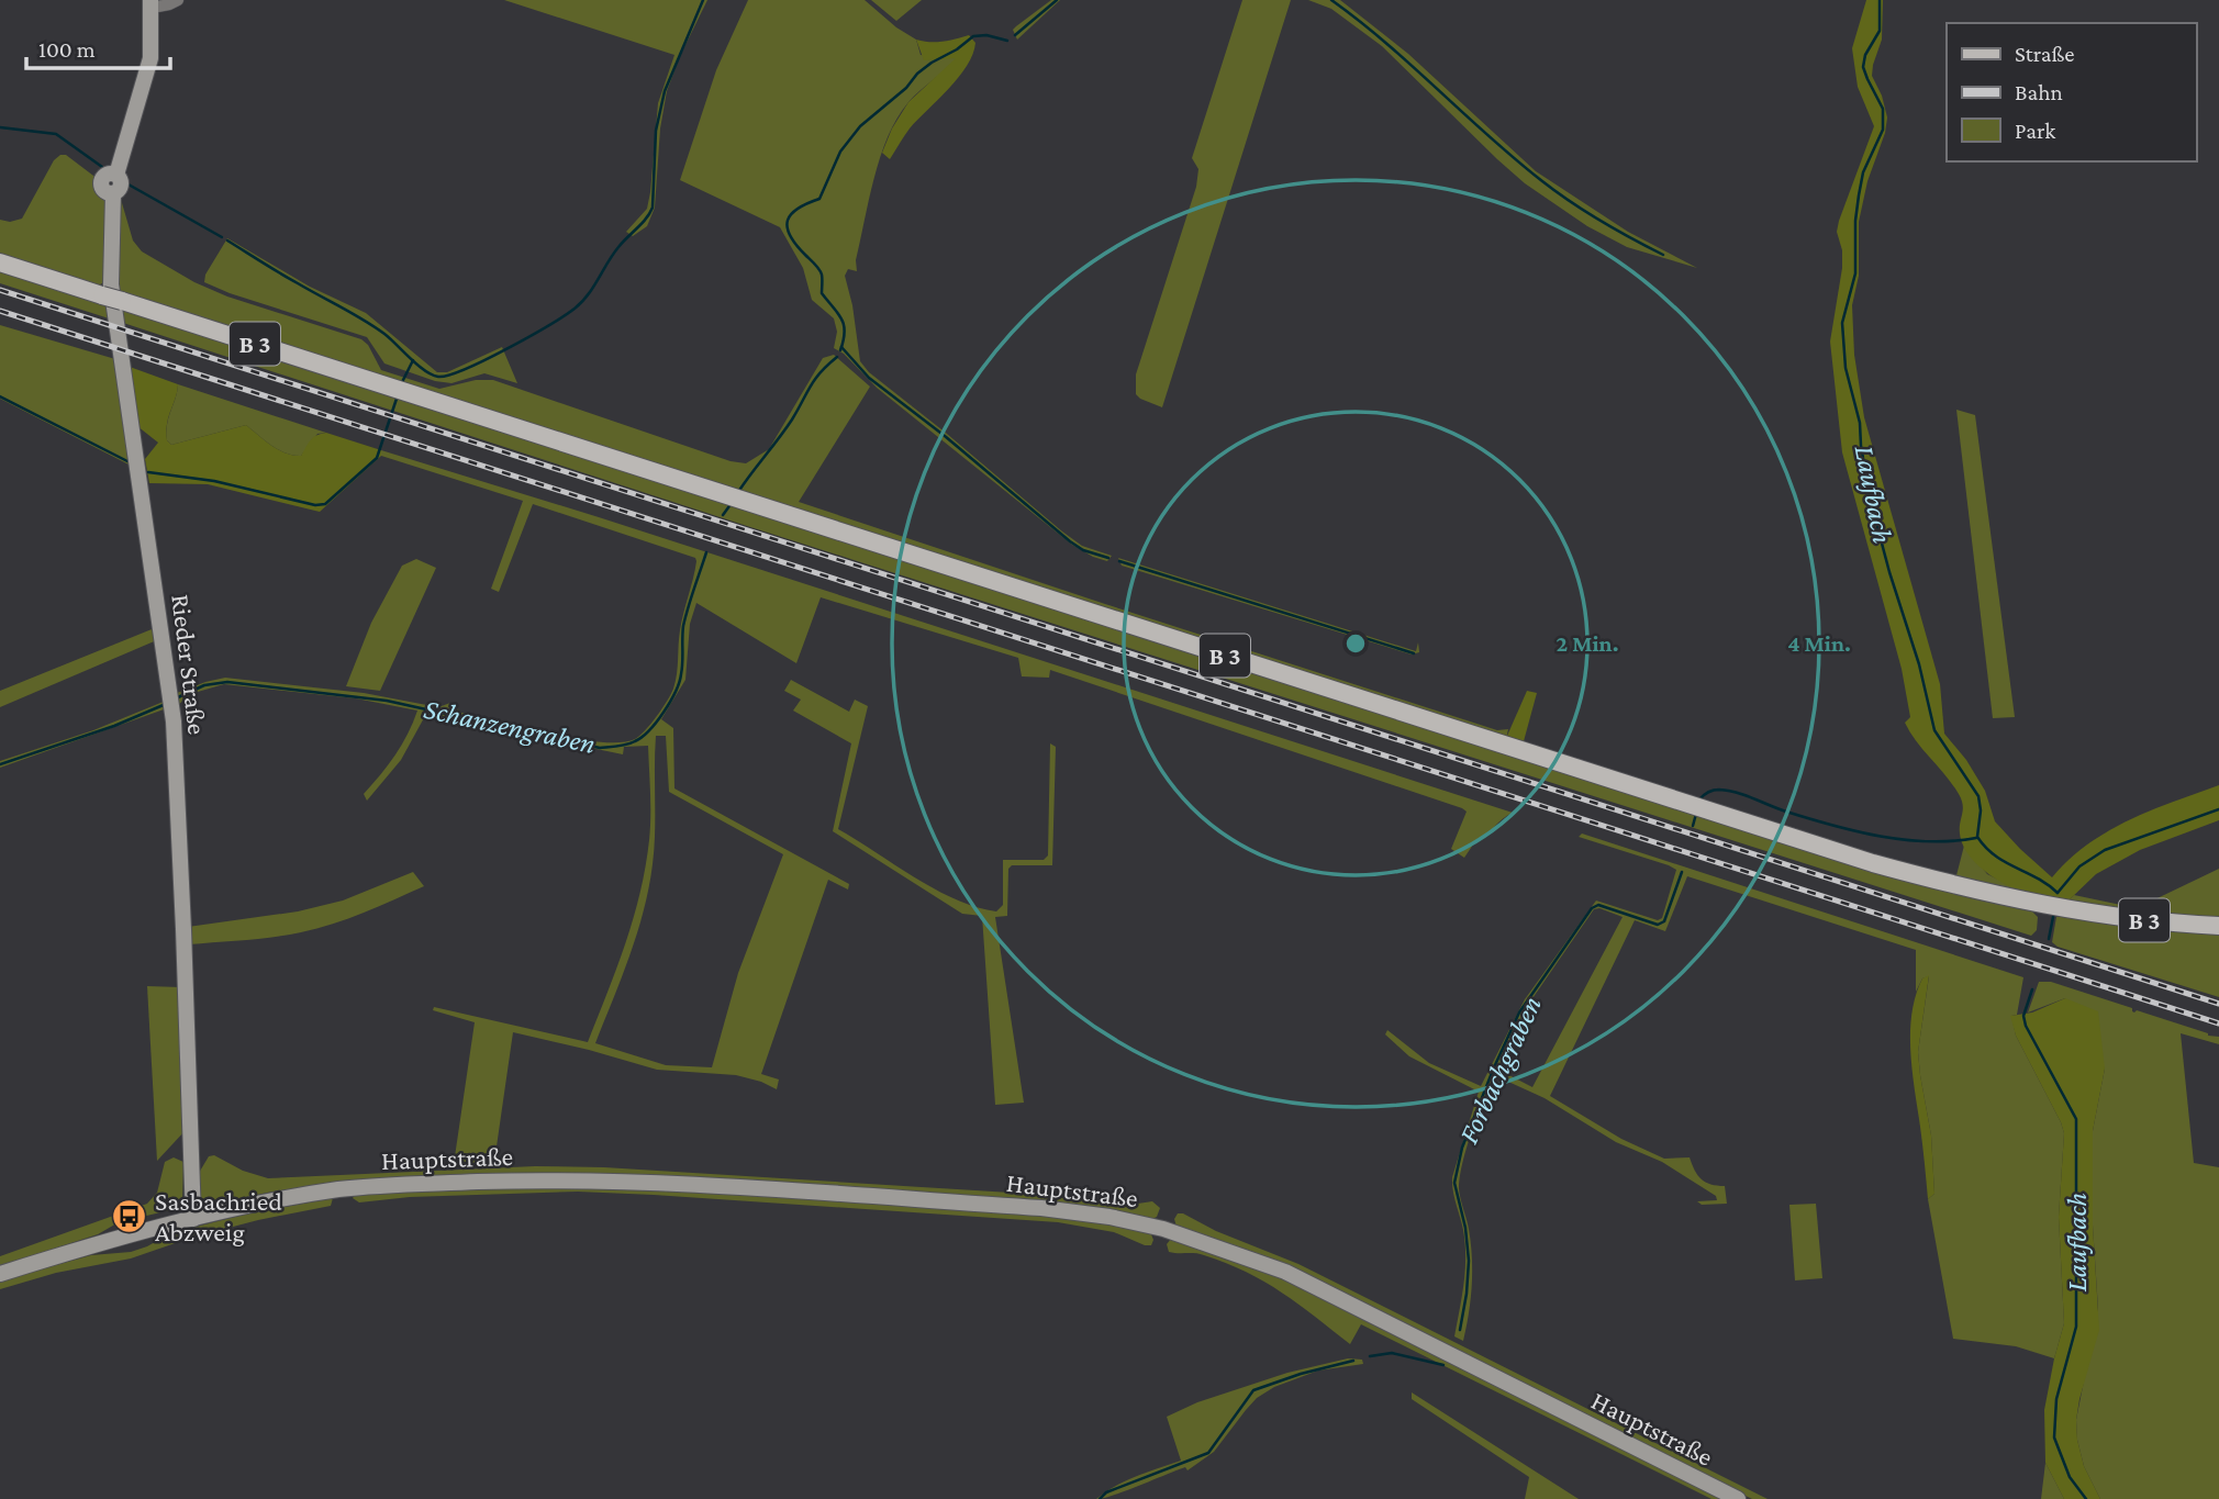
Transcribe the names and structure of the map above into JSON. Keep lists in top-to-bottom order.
{
  "streets": {
    "main road": ["B 3"],
    "street": ["Rieder Straße", "Hauptstraße"]
  },
  "crossings": [
    ["Rieder Straße", "Hauptstraße"]
  ],
  "water": ["Laufbach", "Schanzengraben", "Forbachgraben"],
  "places": {
    "bus stop": ["Sasbachried Abzweig"]
  },
  "legend": ["Straße", "Bahn", "Park"],
  "scale_bar": "100 m",
  "rings": ["2 Min.", "4 Min."]
}
